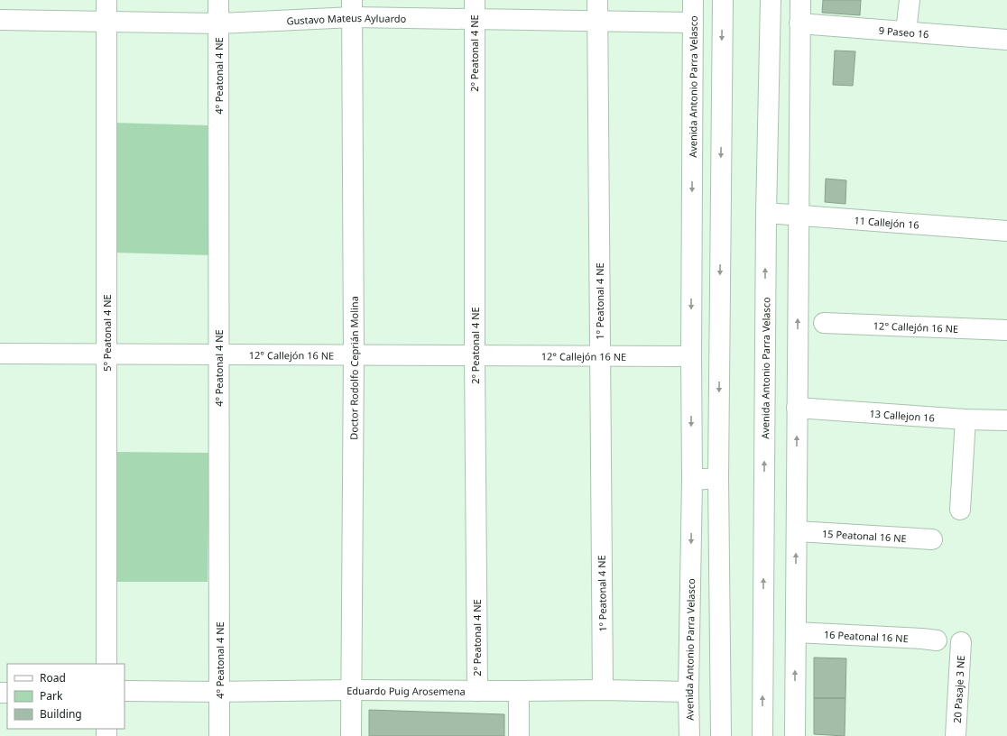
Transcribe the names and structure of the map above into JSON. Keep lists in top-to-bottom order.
{
  "streets": {
    "street": [
      "Gustavo Mateus Ayluardo",
      "9 Paseo 16",
      "2º Peatonal 4 NE",
      "4º Peatonal 4 NE",
      "Avenida Antonio Parra Velasco",
      "11 Callejón 16",
      "1º Peatonal 4 NE",
      "12° Callejón 16 NE",
      "5º Peatonal 4 NE",
      "Doctor Rodolfo Ceprián Molina",
      "13 Callejon 16",
      "15 Peatonal 16 NE",
      "16 Peatonal 16 NE",
      "20 Pasaje 3 NE",
      "Eduardo Puig Arosemena"
    ]
  },
  "crossings": [
    ["Gustavo Mateus Ayluardo", "2º Peatonal 4 NE"],
    ["Gustavo Mateus Ayluardo", "4º Peatonal 4 NE"],
    ["Gustavo Mateus Ayluardo", "Avenida Antonio Parra Velasco"],
    ["Gustavo Mateus Ayluardo", "1º Peatonal 4 NE"],
    ["Gustavo Mateus Ayluardo", "5º Peatonal 4 NE"],
    ["Gustavo Mateus Ayluardo", "Doctor Rodolfo Ceprián Molina"],
    ["2º Peatonal 4 NE", "12° Callejón 16 NE"],
    ["2º Peatonal 4 NE", "Eduardo Puig Arosemena"],
    ["4º Peatonal 4 NE", "12° Callejón 16 NE"],
    ["4º Peatonal 4 NE", "Eduardo Puig Arosemena"],
    ["Avenida Antonio Parra Velasco", "11 Callejón 16"],
    ["Avenida Antonio Parra Velasco", "12° Callejón 16 NE"],
    ["Avenida Antonio Parra Velasco", "Eduardo Puig Arosemena"],
    ["1º Peatonal 4 NE", "12° Callejón 16 NE"],
    ["1º Peatonal 4 NE", "Eduardo Puig Arosemena"],
    ["12° Callejón 16 NE", "5º Peatonal 4 NE"],
    ["12° Callejón 16 NE", "Doctor Rodolfo Ceprián Molina"],
    ["Doctor Rodolfo Ceprián Molina", "Eduardo Puig Arosemena"]
  ],
  "legend": ["Road", "Park", "Building"]
}
